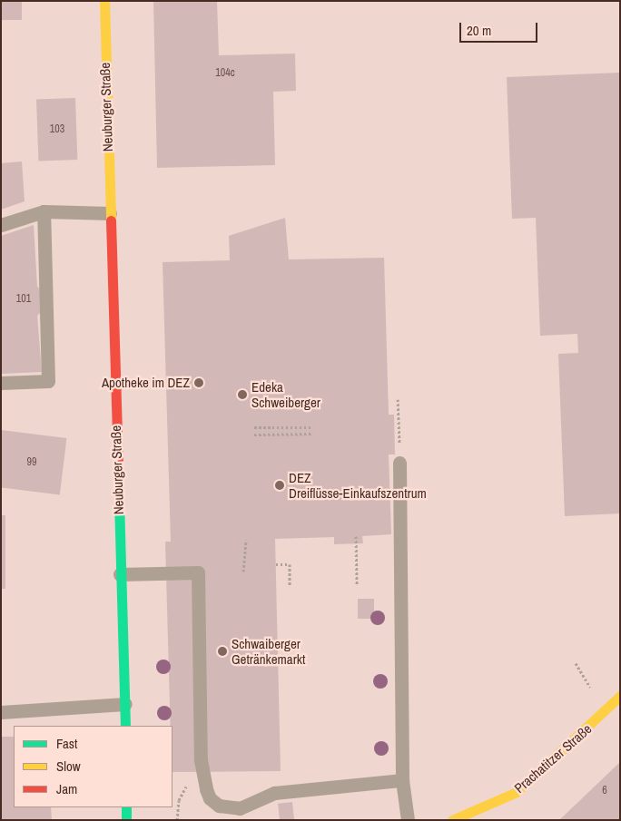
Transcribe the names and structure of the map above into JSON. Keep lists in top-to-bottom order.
{
  "streets": {
    "street": ["Neuburger Straße", "Prachatitzer Straße"]
  },
  "places": [
    "Apotheke im DEZ",
    "Edeka Schweiberger",
    "DEZ Dreiflüsse-Einkaufszentrum",
    "Schwaiberger Getränkemarkt"
  ],
  "house_numbers": [
    "104c",
    "103",
    "101",
    "99",
    "6"
  ],
  "legend": ["Fast", "Slow", "Jam"],
  "scale_bar": "20 m"
}
